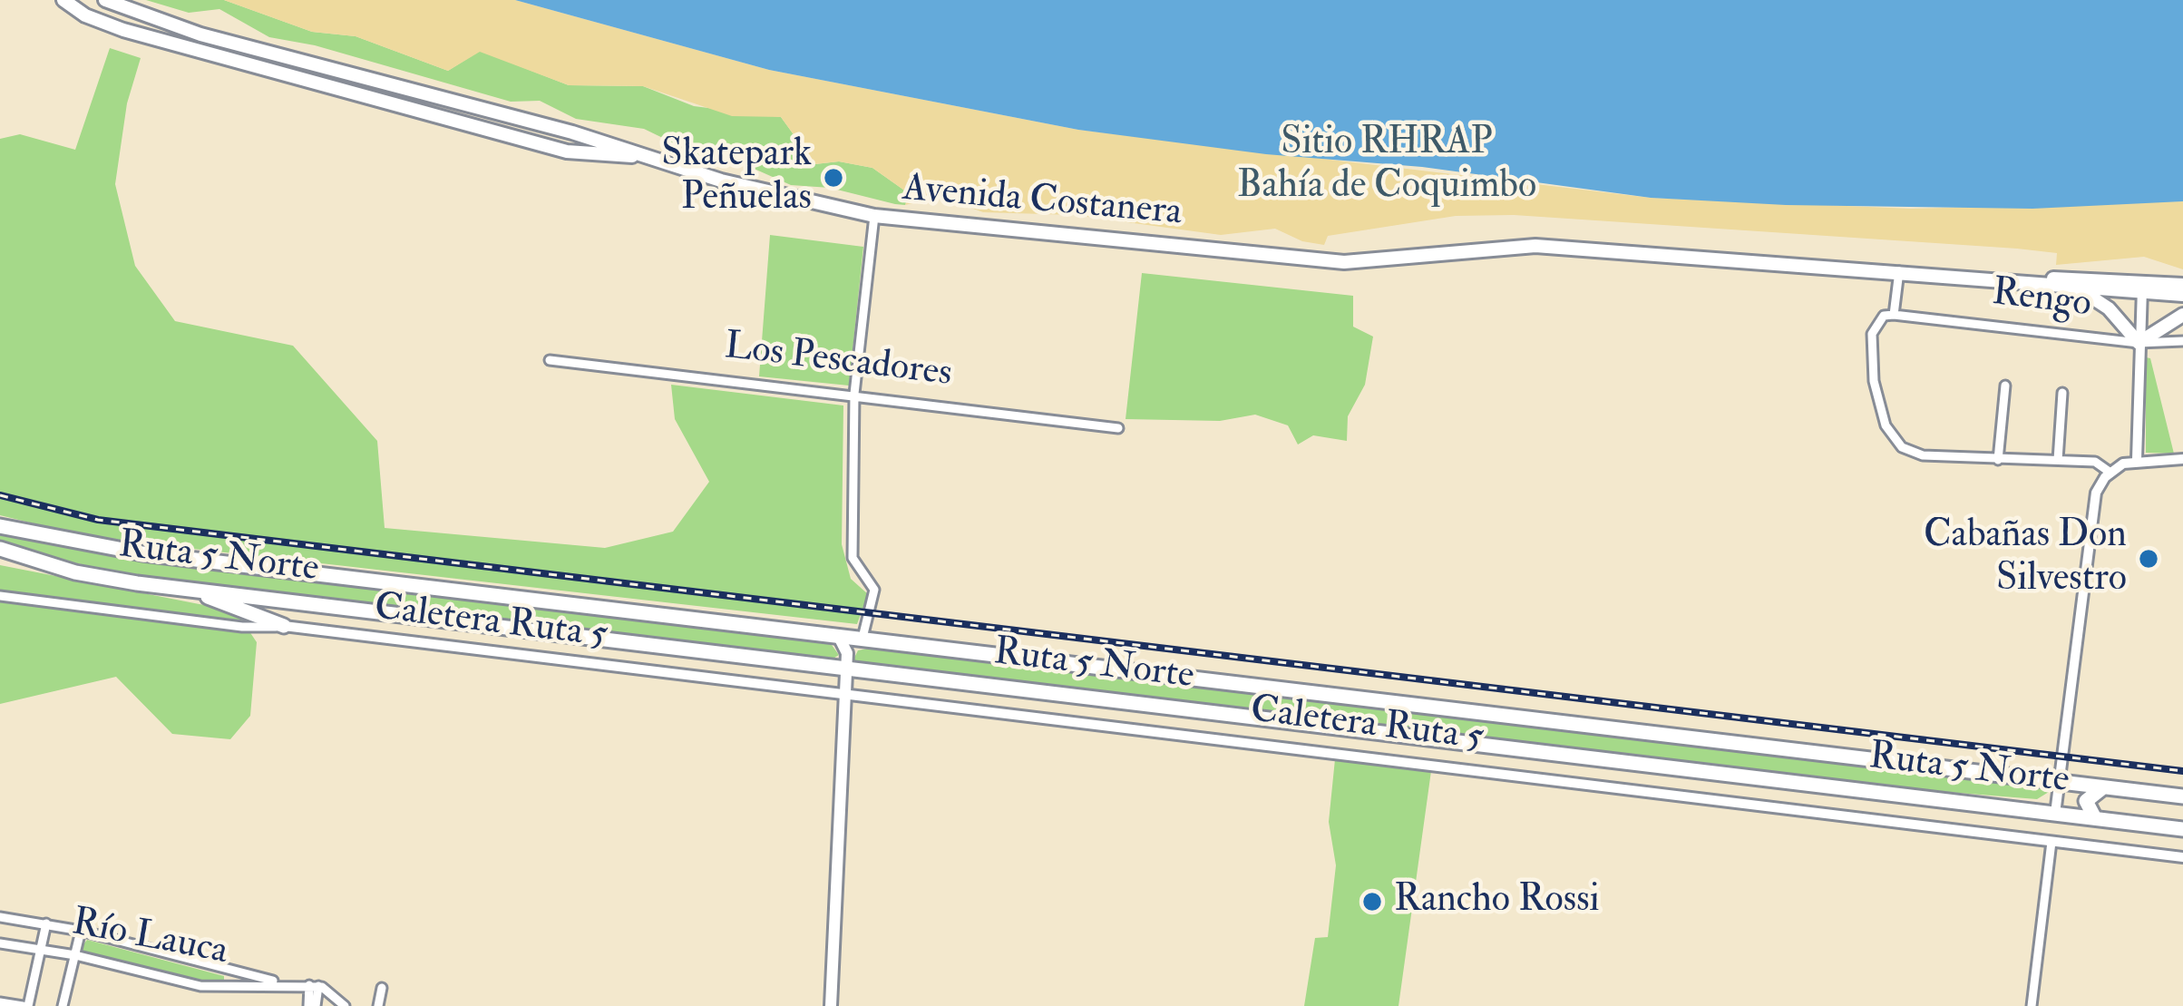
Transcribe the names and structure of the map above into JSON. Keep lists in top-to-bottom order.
{
  "streets": {
    "highway": ["Ruta 5 Norte"],
    "main road": ["Avenida Costanera"],
    "street": [
      "Rengo",
      "Los Pescadores",
      "Caletera Ruta 5",
      "Río Lauca"
    ]
  },
  "parks": ["Sitio RHRAP Bahía de Coquimbo"],
  "places": ["Skatepark Peñuelas", "Cabañas Don Silvestro", "Rancho Rossi"]
}
